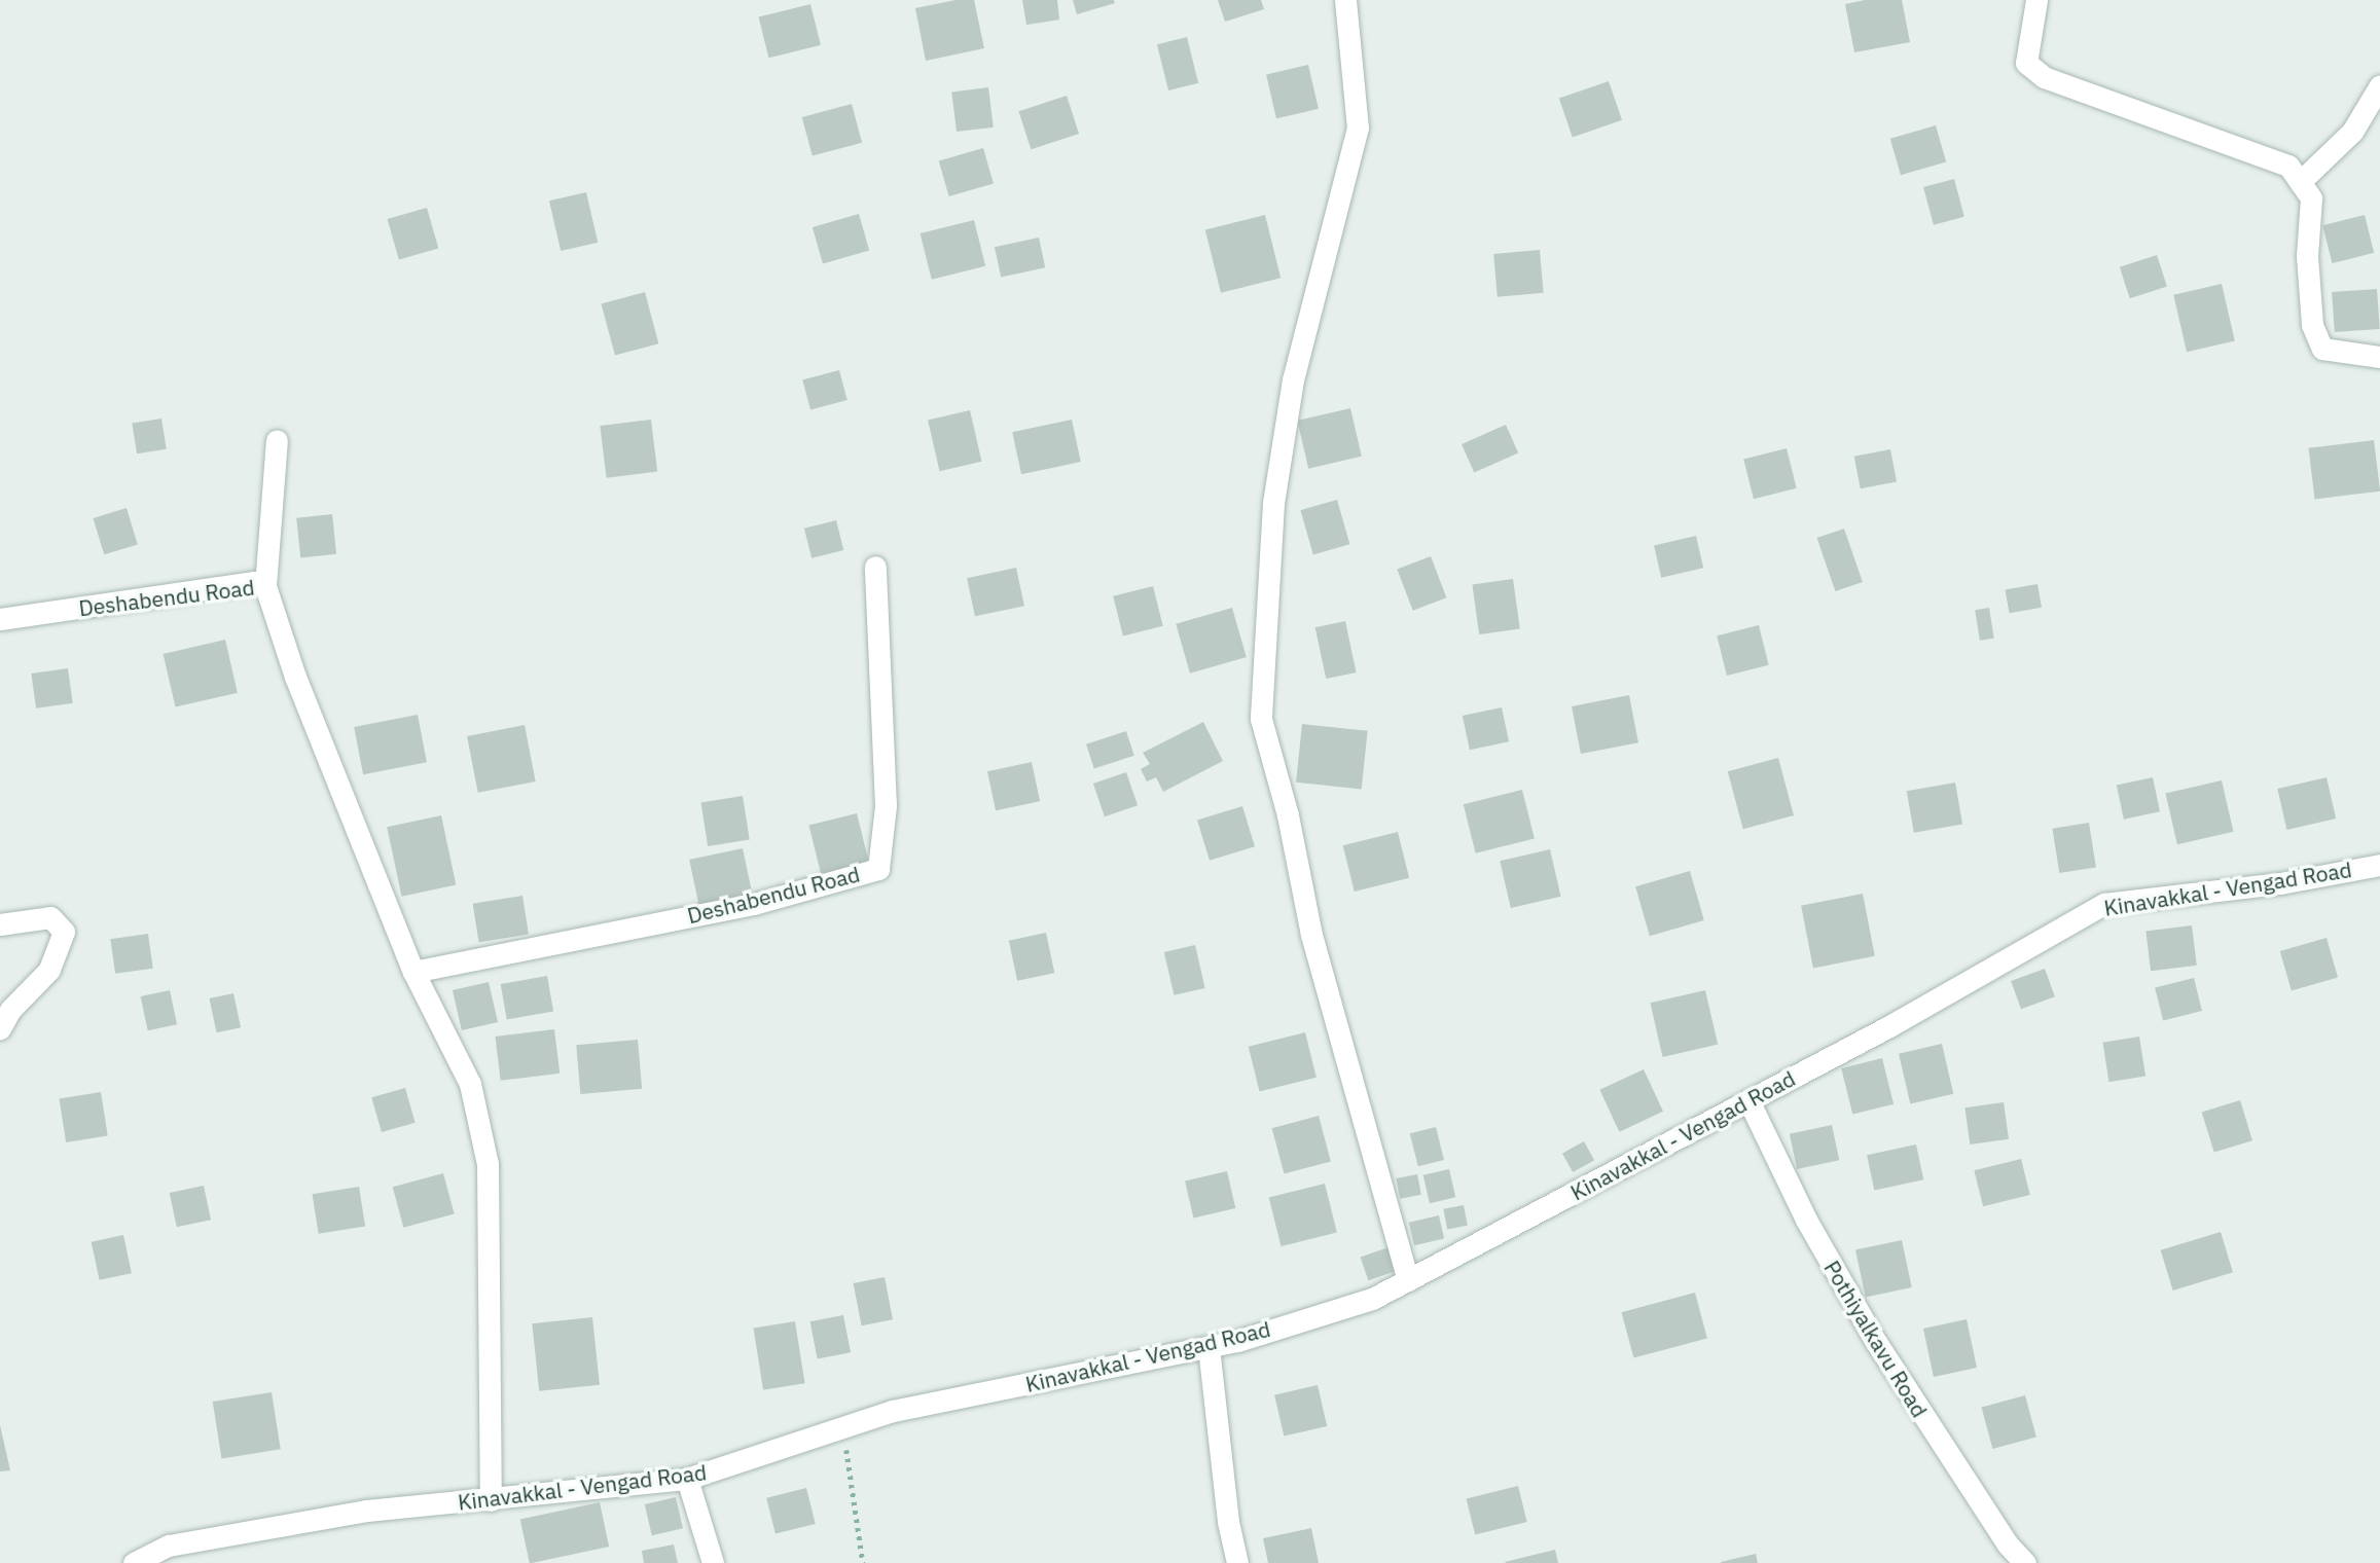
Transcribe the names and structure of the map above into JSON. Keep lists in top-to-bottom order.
{
  "streets": {
    "street": ["Deshabendu Road", "Kinavakkal - Vengad Road", "Pothiyalkavu Road"]
  },
  "crossings": [
    ["Deshabendu Road", "Kinavakkal - Vengad Road"],
    ["Kinavakkal - Vengad Road", "Pothiyalkavu Road"]
  ]
}
